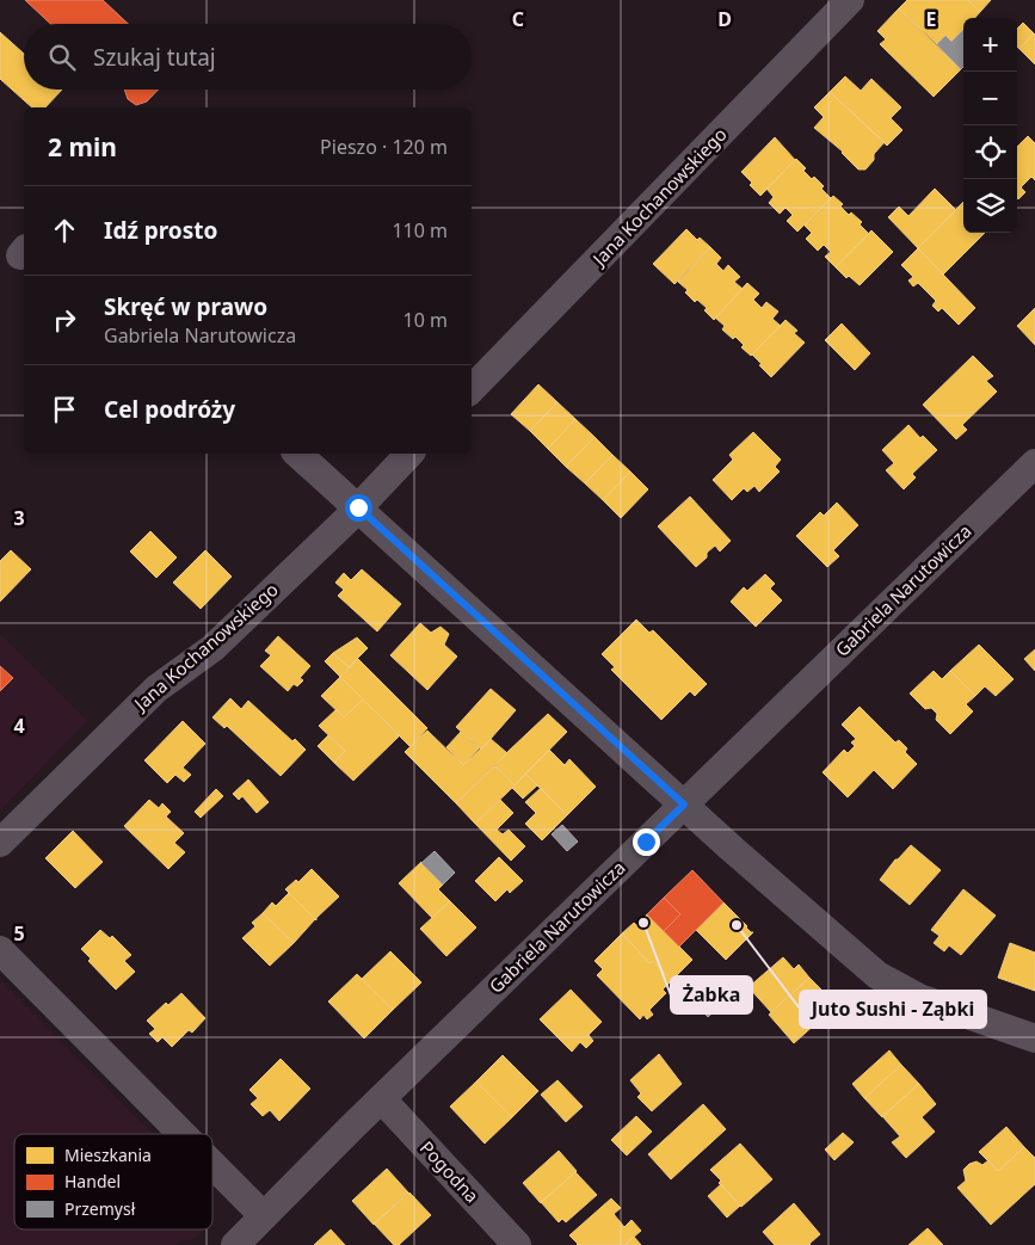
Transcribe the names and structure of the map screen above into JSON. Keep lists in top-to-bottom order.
{
  "streets": {
    "street": ["Jana Kochanowskiego", "Gabriela Narutowicza", "Pogodna"]
  },
  "crossings": [
    ["Gabriela Narutowicza", "Pogodna"]
  ],
  "places": ["Żabka", "Juto Sushi - Ząbki"],
  "legend": ["Mieszkania", "Handel", "Przemysł"],
  "page": {
    "map_buttons": ["+", "−"],
    "search": "Szukaj tutaj",
    "heading": ["2 min", "Pieszo · 120 m"],
    "list": [
      ["Idź prosto", "110 m"],
      ["Skręć w prawo", "Gabriela Narutowicza", "10 m"],
      "Cel podróży"
    ]
  },
  "grid": {
    "columns": ["C", "D", "E"],
    "rows": ["3", "4", "5"]
  }
}
